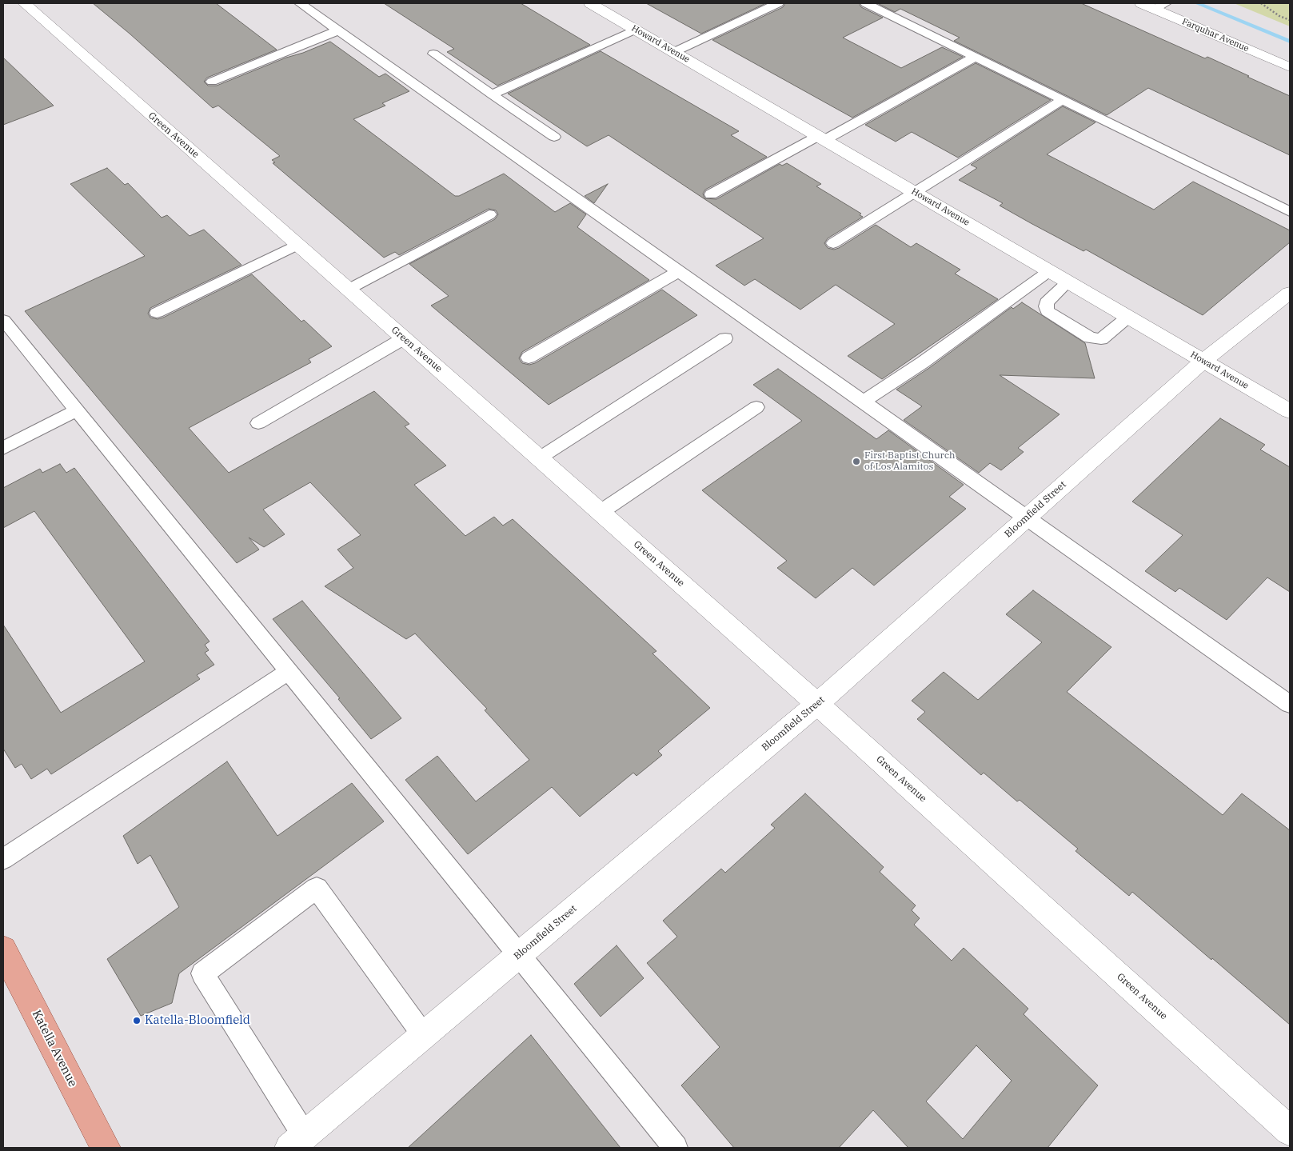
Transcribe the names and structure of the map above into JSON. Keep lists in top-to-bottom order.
{
  "streets": {
    "main road": ["Katella Avenue"],
    "street": [
      "Farquhar Avenue",
      "Howard Avenue",
      "Green Avenue",
      "Bloomfield Street"
    ]
  },
  "crossings": [
    ["Howard Avenue", "Bloomfield Street"],
    ["Green Avenue", "Bloomfield Street"]
  ],
  "places": ["First Baptist Church of Los Alamitos", "Katella-Bloomfield"]
}
